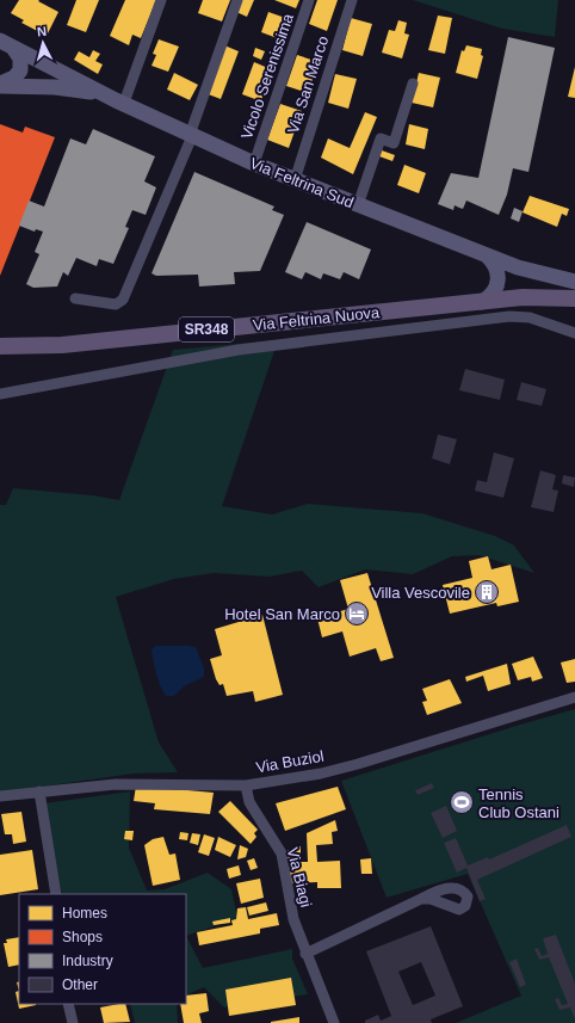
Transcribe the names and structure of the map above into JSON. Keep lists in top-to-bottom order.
{
  "streets": {
    "main road": ["Via Feltrina Sud", "Via Feltrina Nuova", "SR348"],
    "street": [
      "Vicolo Serenissima",
      "Via San Marco",
      "Via Buziol",
      "Via Biagi"
    ]
  },
  "crossings": [
    ["Vicolo Serenissima", "Via Feltrina Sud"],
    ["Via San Marco", "Via Feltrina Sud"],
    ["Via Buziol", "Via Biagi"]
  ],
  "places": {
    "building": ["Villa Vescovile"],
    "hotel": ["Hotel San Marco"],
    "sports": ["Tennis Club Ostani"]
  },
  "legend": [
    "Homes",
    "Shops",
    "Industry",
    "Other"
  ],
  "north": "top"
}
